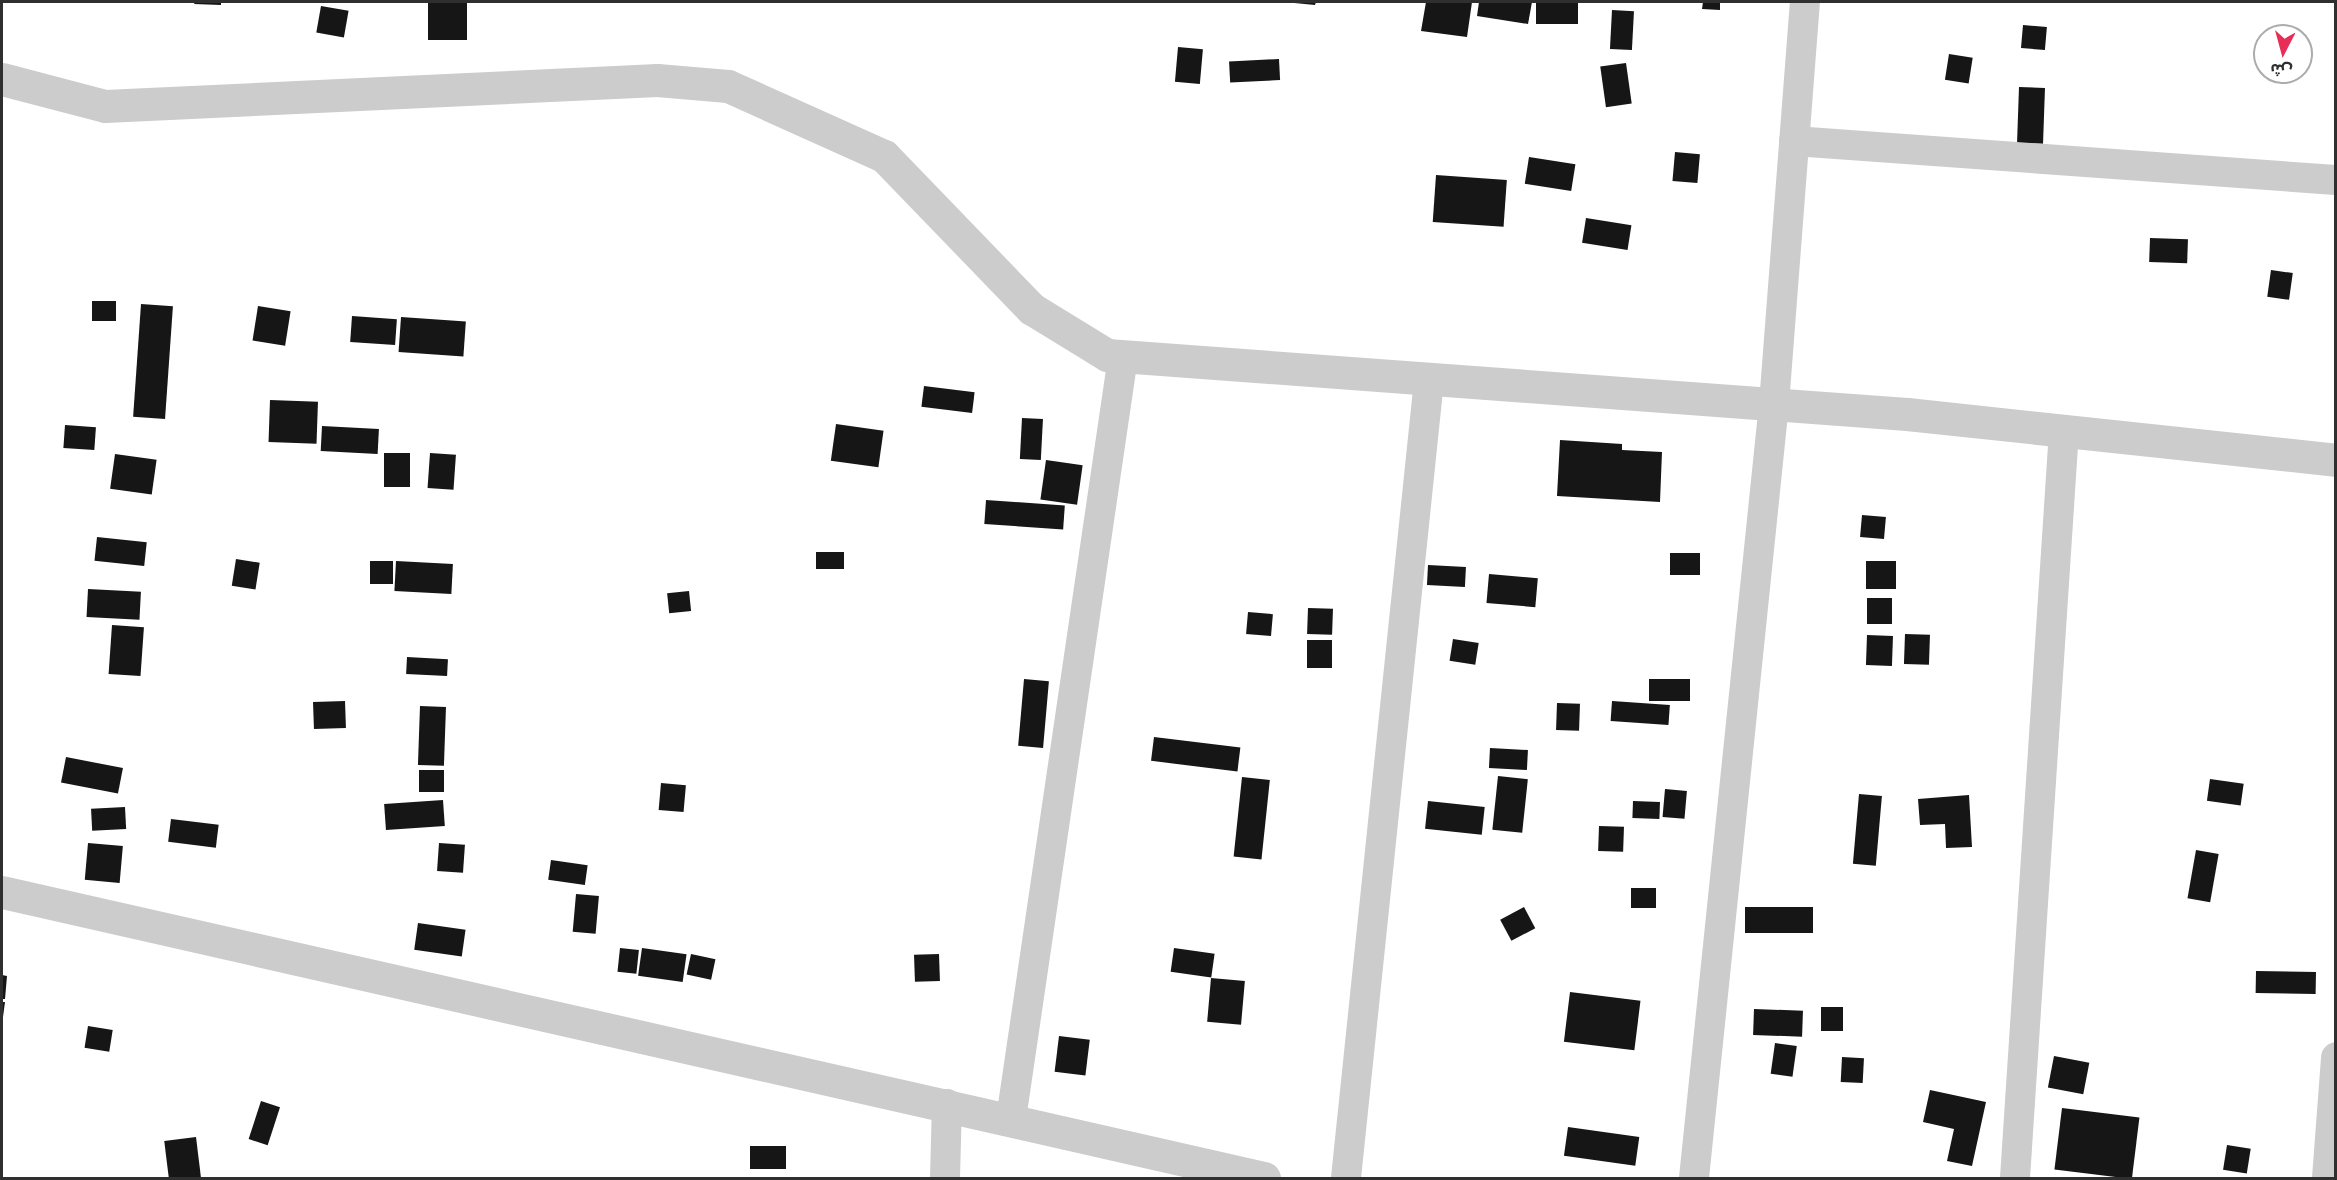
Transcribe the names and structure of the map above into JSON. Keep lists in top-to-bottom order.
{
  "north": "bottom"
}
